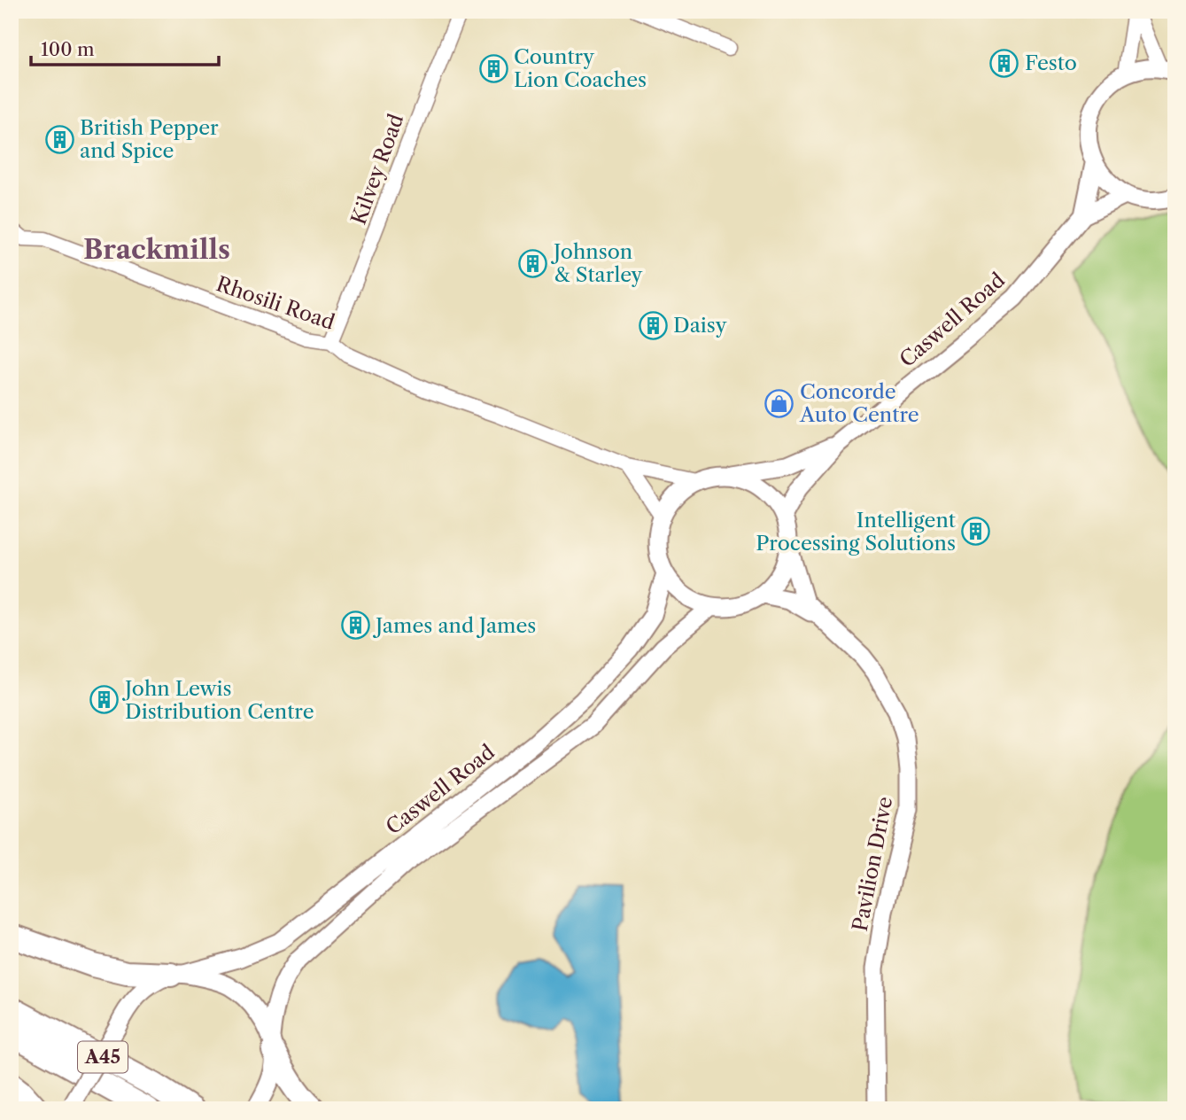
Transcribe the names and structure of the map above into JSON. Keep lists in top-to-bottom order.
{
  "streets": {
    "highway": ["A45"],
    "street": [
      "Kilvey Road",
      "Rhosili Road",
      "Caswell Road",
      "Pavilion Drive"
    ]
  },
  "crossings": [
    ["Kilvey Road", "Rhosili Road"],
    ["Rhosili Road", "Caswell Road"],
    ["Rhosili Road", "Pavilion Drive"],
    ["Caswell Road", "Pavilion Drive"]
  ],
  "districts": ["Brackmills"],
  "places": {
    "building": [
      "Festo",
      "Country Lion Coaches",
      "British Pepper and Spice",
      "Johnson & Starley",
      "Daisy",
      "Intelligent Processing Solutions",
      "James and James",
      "John Lewis Distribution Centre"
    ],
    "shop": ["Concorde Auto Centre"]
  },
  "scale_bar": "100 m"
}
